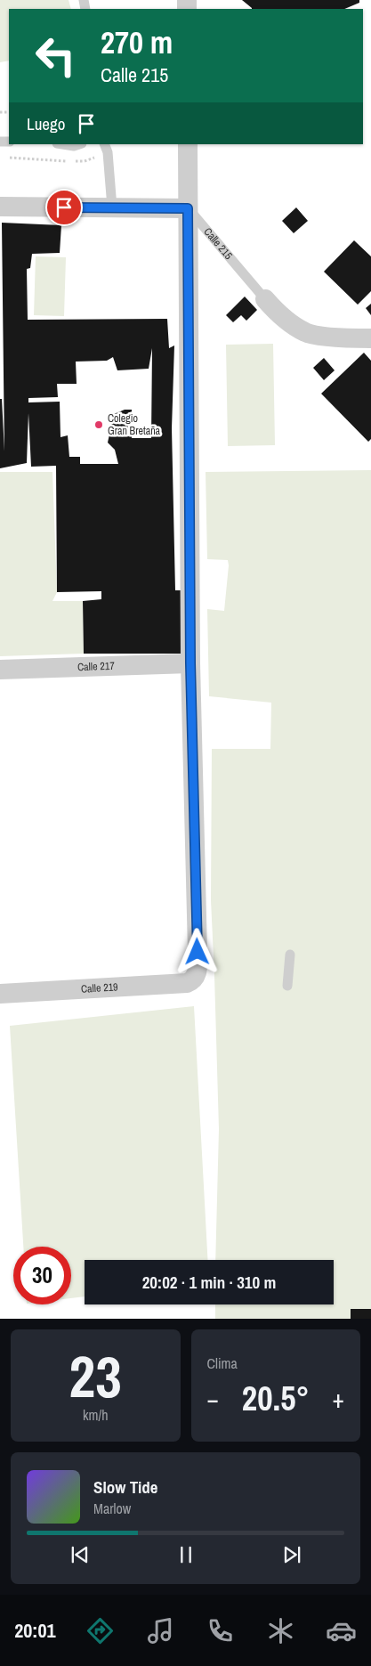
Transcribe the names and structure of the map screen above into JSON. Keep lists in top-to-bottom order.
{
  "streets": {
    "street": ["Calle 217", "Calle 219"],
    "lane": ["Calle 215"]
  },
  "crossings": [
    ["Calle 217", "Calle 219"]
  ],
  "places": ["Colegio Gran Bretaña"],
  "page": {
    "turn": ["270 m", "Calle 215"],
    "then": "Luego",
    "limit": "30",
    "trip": "20:02 · 1 min · 310 m",
    "tile": [
      ["23", "km/h"],
      "Clima"
    ],
    "heat": ["−", "20.5°", "+"],
    "song": ["Slow Tide", "Marlow"],
    "tabs": "20:01"
  }
}
